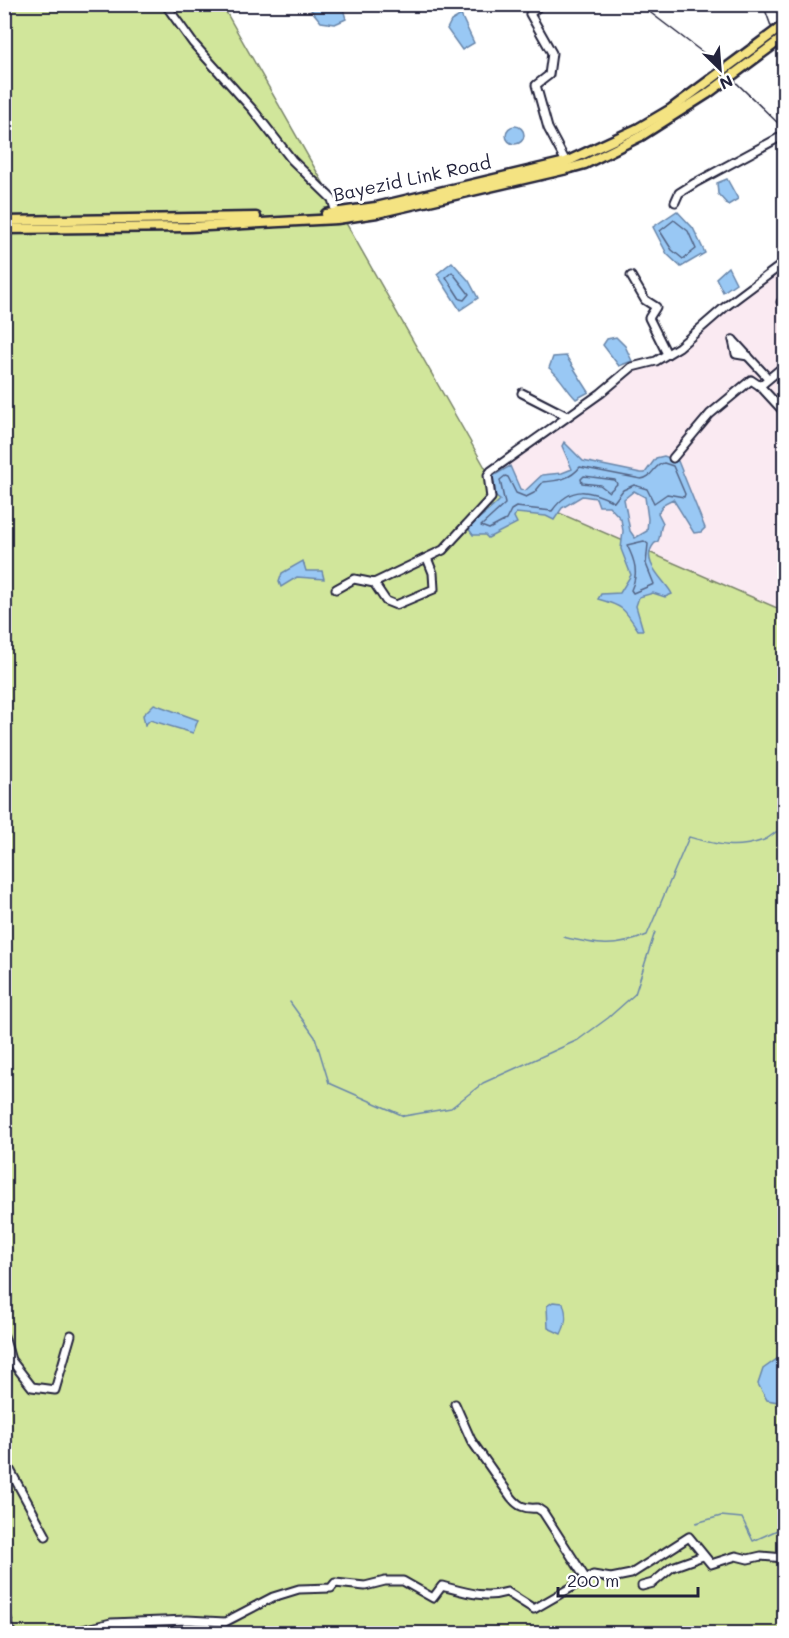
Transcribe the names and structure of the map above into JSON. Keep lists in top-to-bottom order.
{
  "streets": {
    "main road": ["Bayezid Link Road"]
  },
  "scale_bar": "200 m",
  "north": "bottom right"
}
